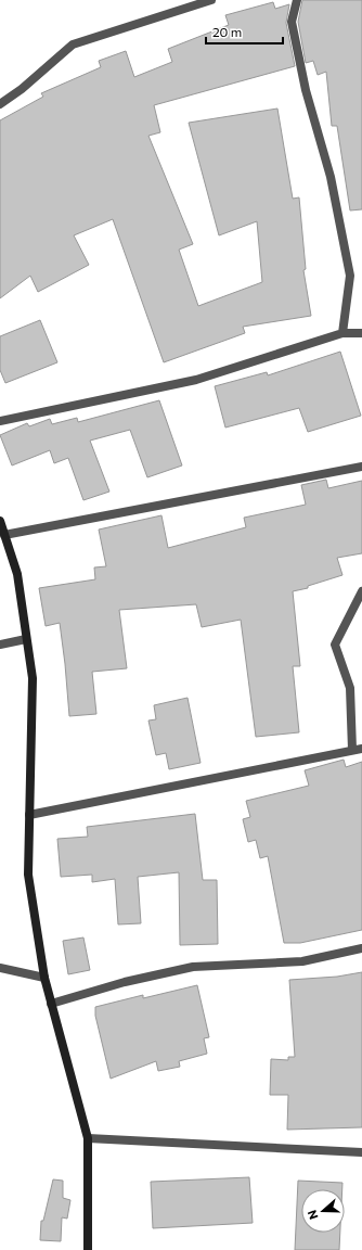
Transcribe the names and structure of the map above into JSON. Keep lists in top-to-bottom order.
{
  "scale_bar": "20 m",
  "north": "left"
}
